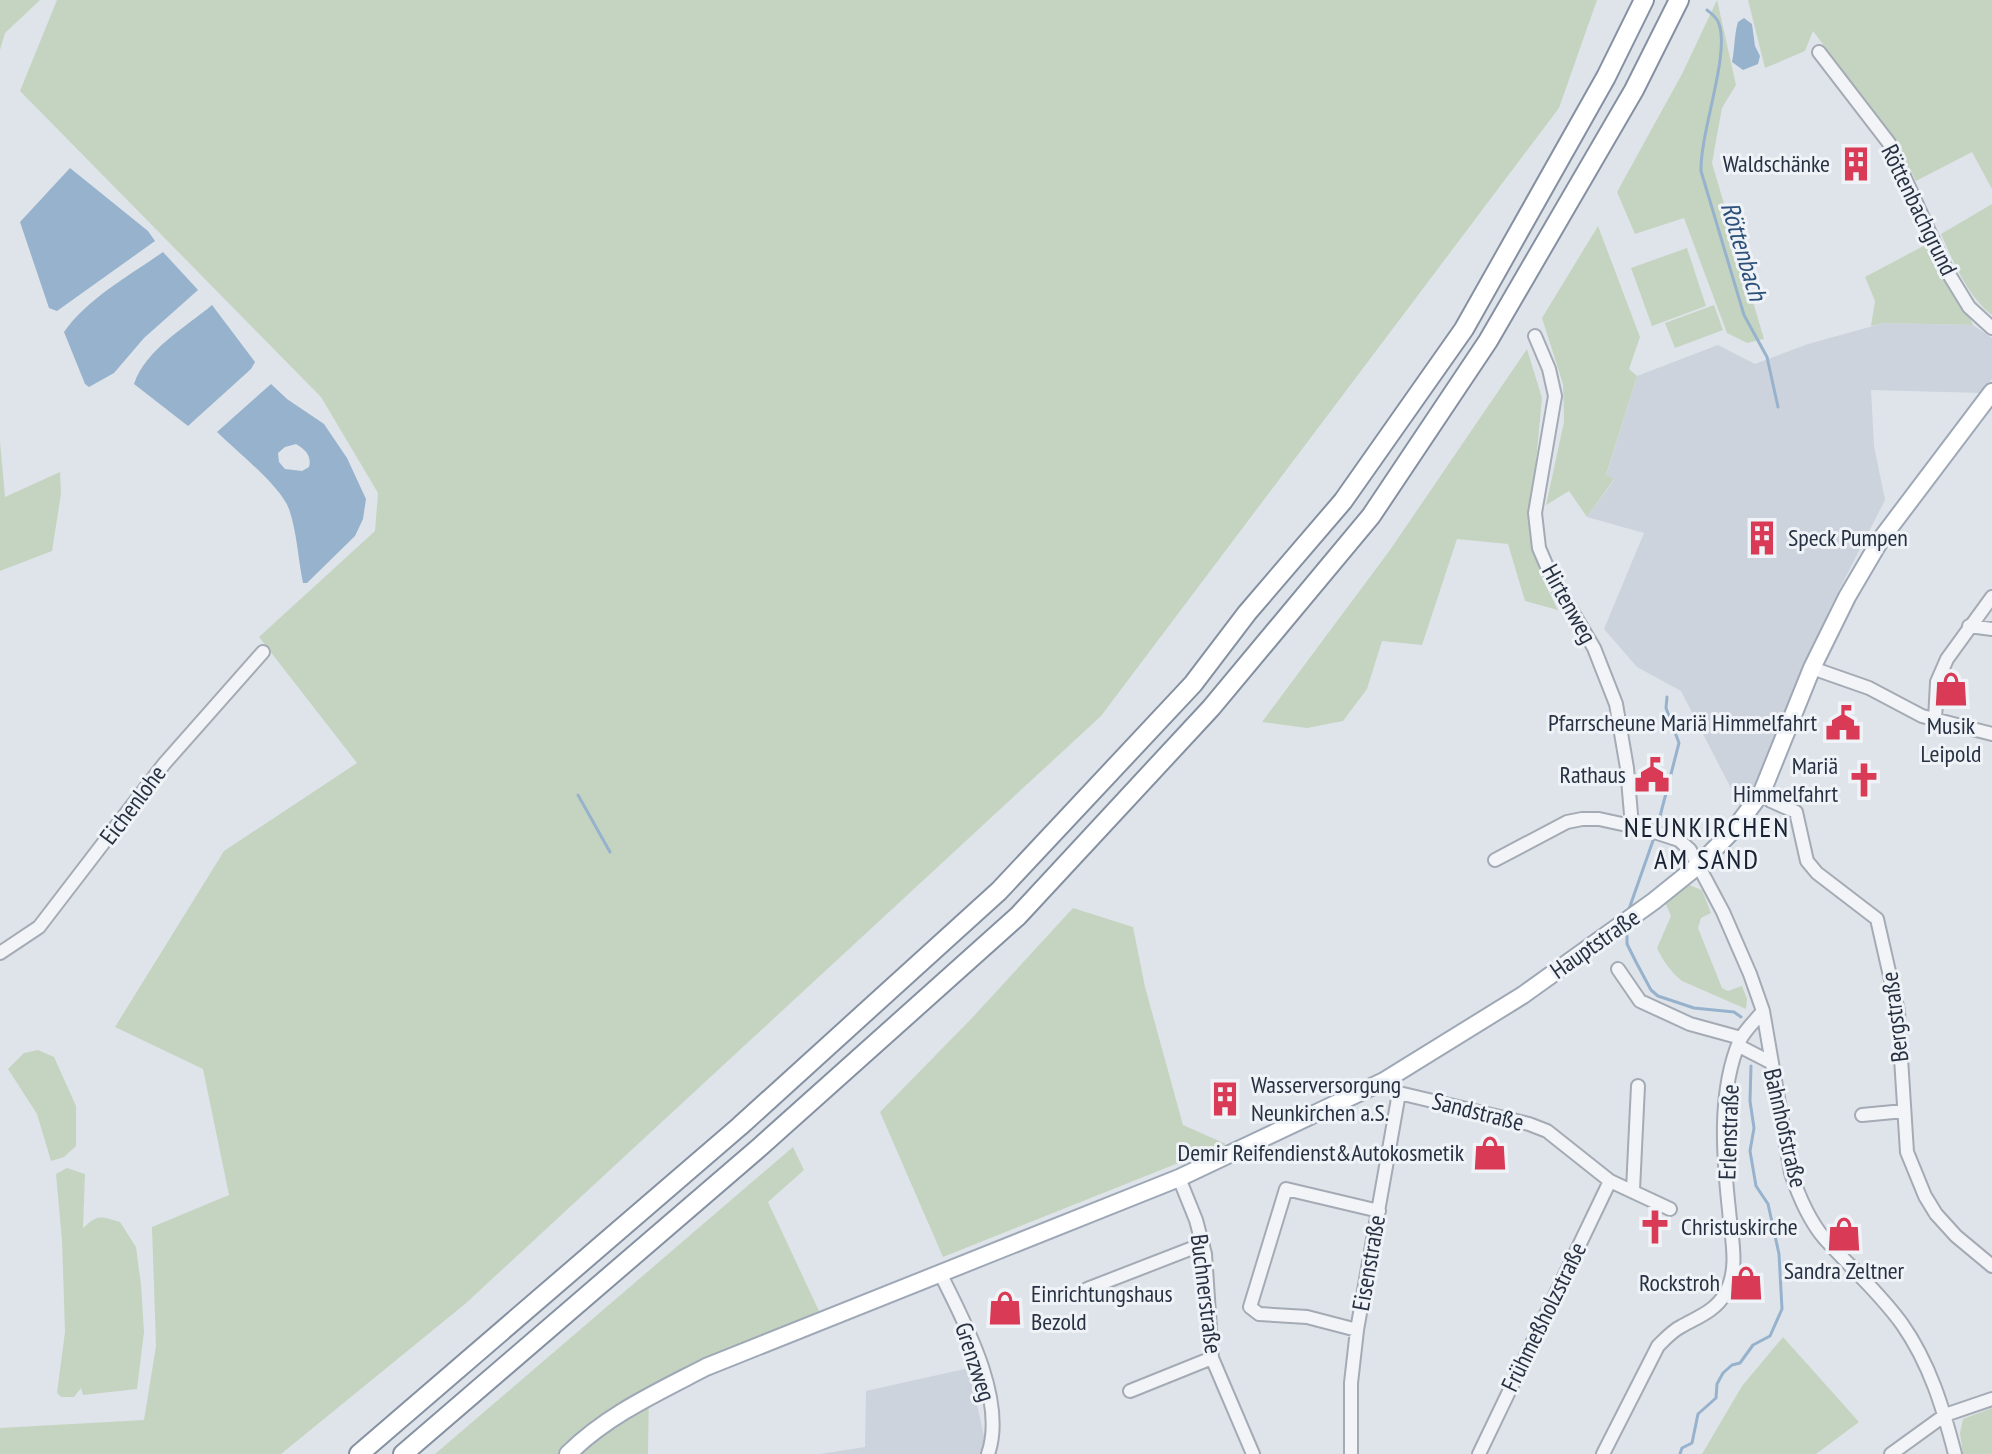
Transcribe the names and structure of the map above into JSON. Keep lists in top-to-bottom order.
{
  "streets": {
    "main road": ["Hauptstraße"],
    "street": [
      "Röttenbachgrund",
      "Hirtenweg",
      "Eichenlohe",
      "Bergstraße",
      "Sandstraße",
      "Bahnhofstraße",
      "Erlenstraße",
      "Eisenstraße",
      "Buchnerstraße",
      "Frühmeßholzstraße",
      "Grenzweg"
    ]
  },
  "crossings": [
    ["Hauptstraße", "Bergstraße"],
    ["Hauptstraße", "Bahnhofstraße"],
    ["Hauptstraße", "Buchnerstraße"],
    ["Hauptstraße", "Grenzweg"],
    ["Sandstraße", "Eisenstraße"],
    ["Sandstraße", "Frühmeßholzstraße"],
    ["Bahnhofstraße", "Erlenstraße"]
  ],
  "districts": ["NEUNKIRCHEN AM SAND"],
  "water": ["Röttenbach"],
  "places": {
    "building": ["Waldschänke", "Speck Pumpen", "Wasserversorgung Neunkirchen a.S."],
    "shop": [
      "Musik Leipold",
      "Demir Reifendienst&Autokosmetik",
      "Sandra Zeltner",
      "Rockstroh",
      "Einrichtungshaus Bezold"
    ],
    "public building": ["Pfarrscheune Mariä Himmelfahrt", "Rathaus"],
    "church": ["Mariä Himmelfahrt", "Christuskirche"]
  }
}
